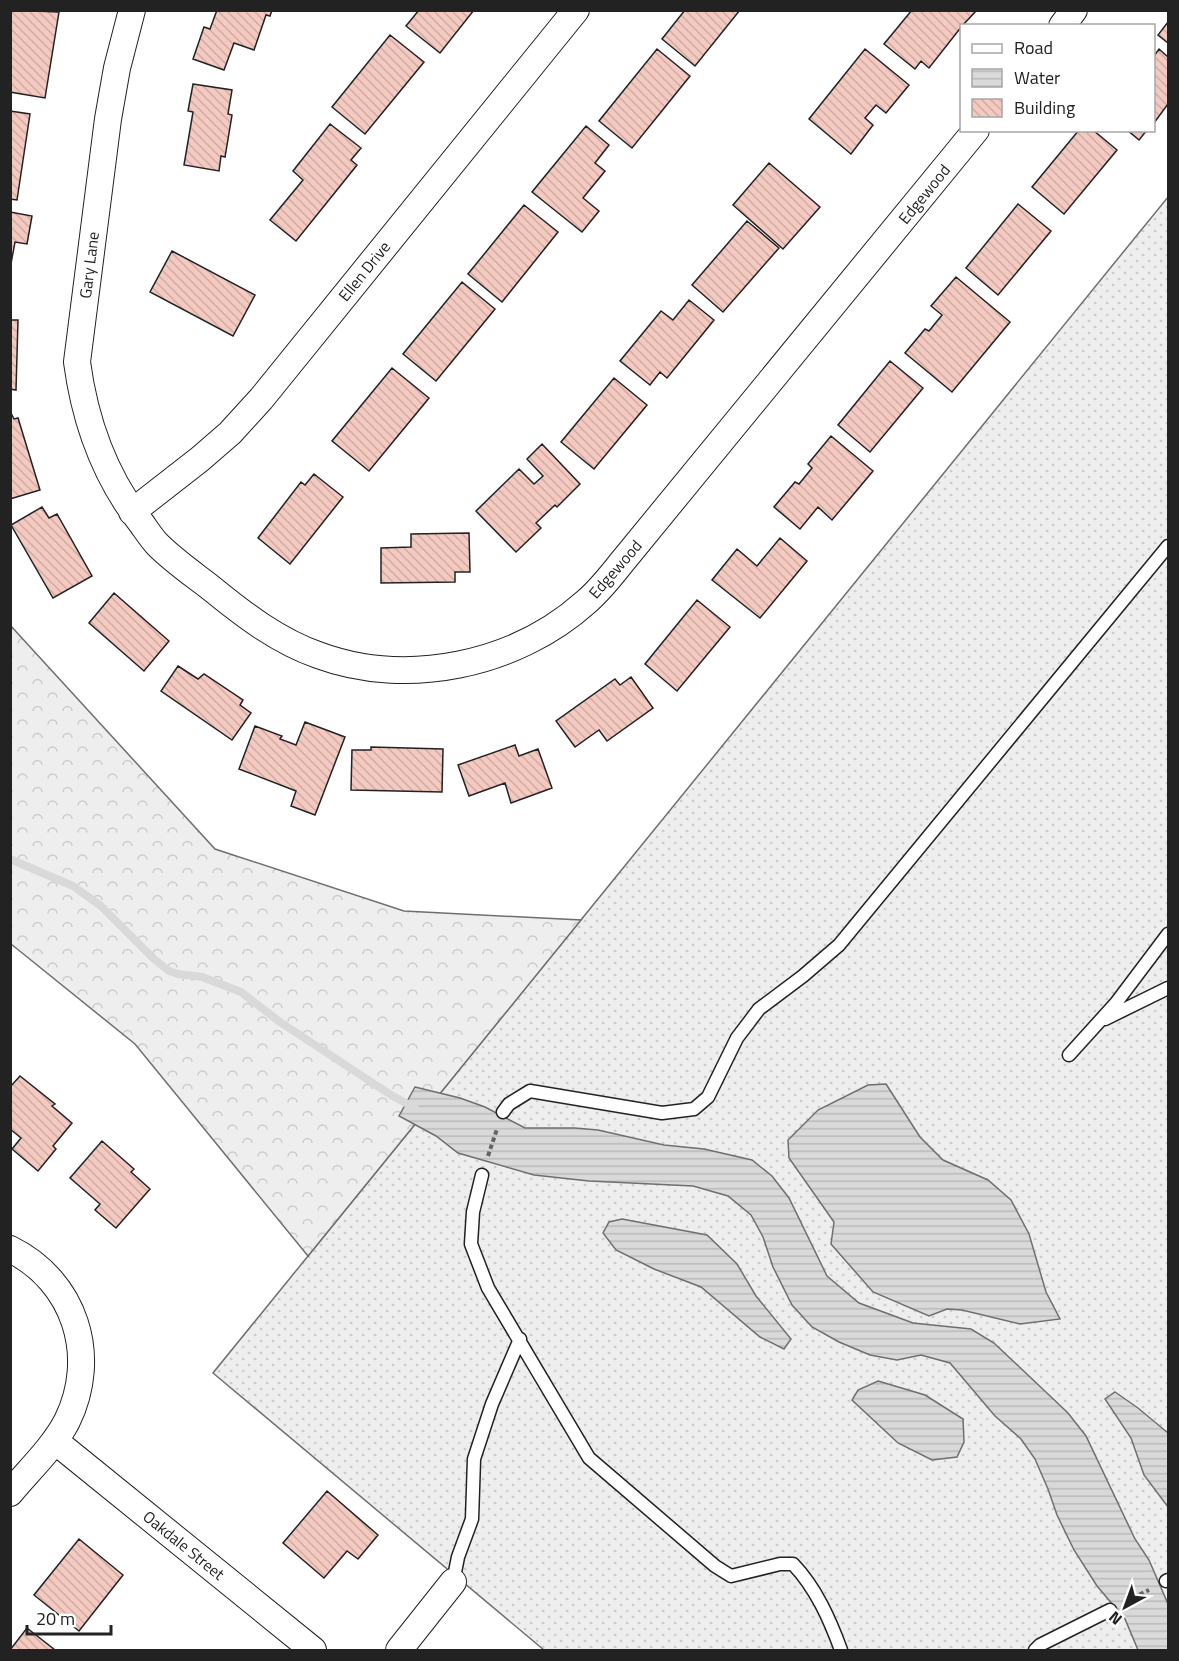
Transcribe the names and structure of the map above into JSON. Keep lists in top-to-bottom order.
{
  "streets": {
    "street": [
      "Edgewood",
      "Gary Lane",
      "Ellen Drive",
      "Oakdale Street"
    ]
  },
  "crossings": [
    ["Edgewood", "Gary Lane"],
    ["Edgewood", "Ellen Drive"],
    ["Gary Lane", "Ellen Drive"]
  ],
  "legend": ["Road", "Water", "Building"],
  "scale_bar": "20 m",
  "north": "bottom left"
}
